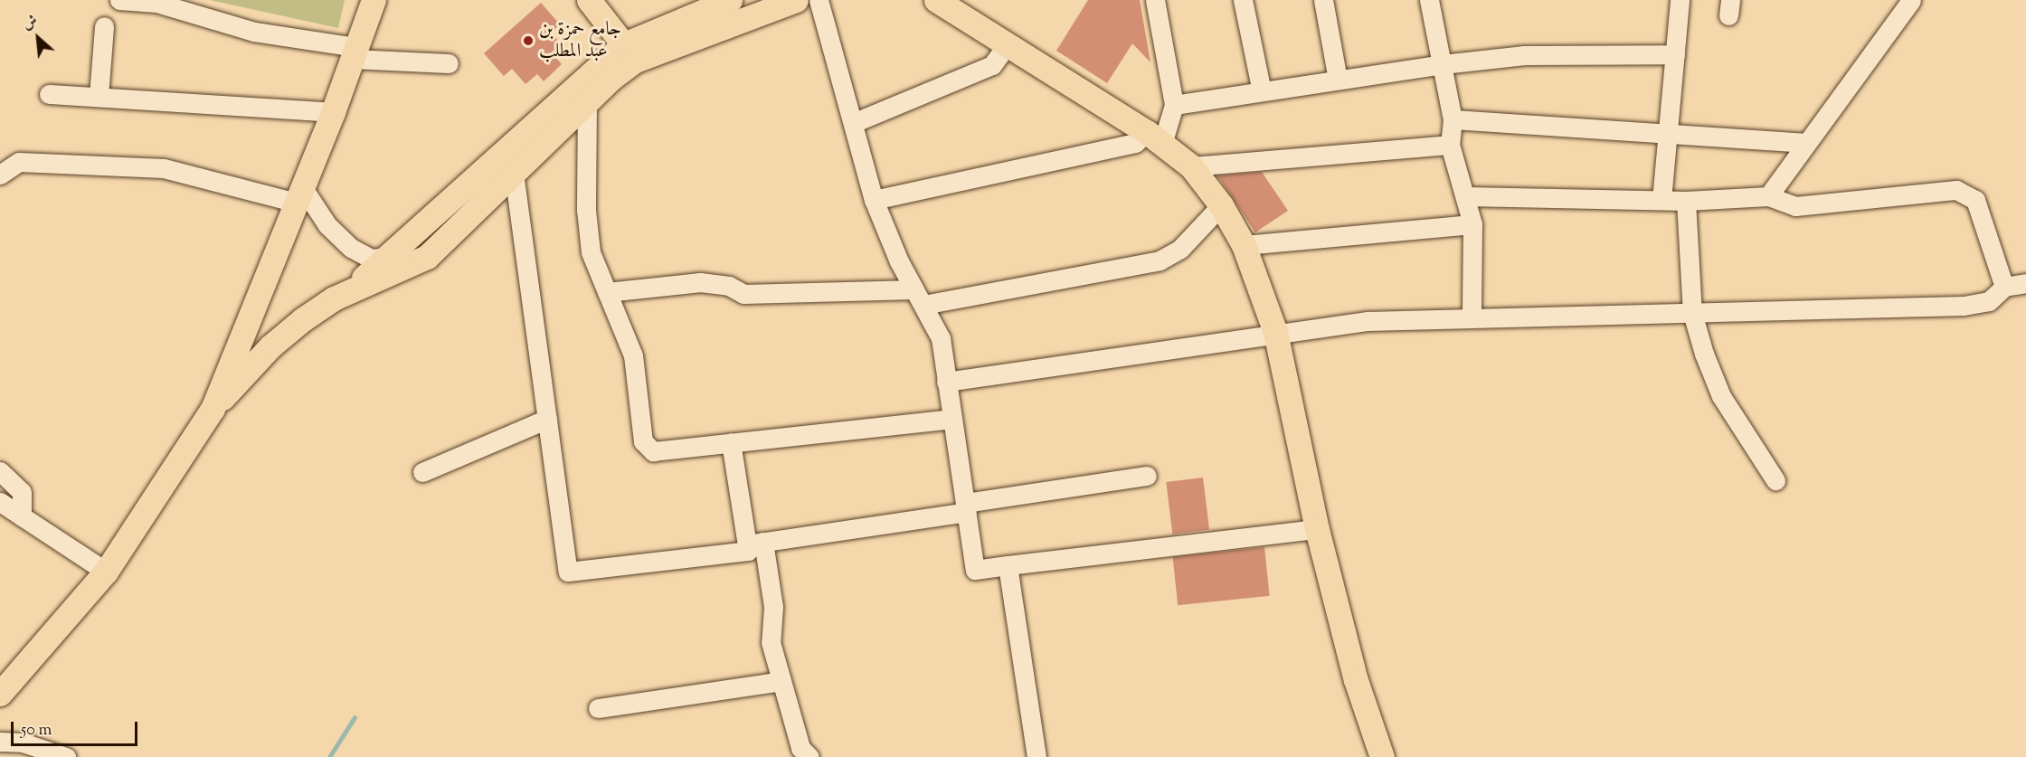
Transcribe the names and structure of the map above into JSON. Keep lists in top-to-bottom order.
{
  "places": ["جامع حمزة بن عبد المطلب"],
  "scale_bar": "50 m",
  "north": "top left"
}
